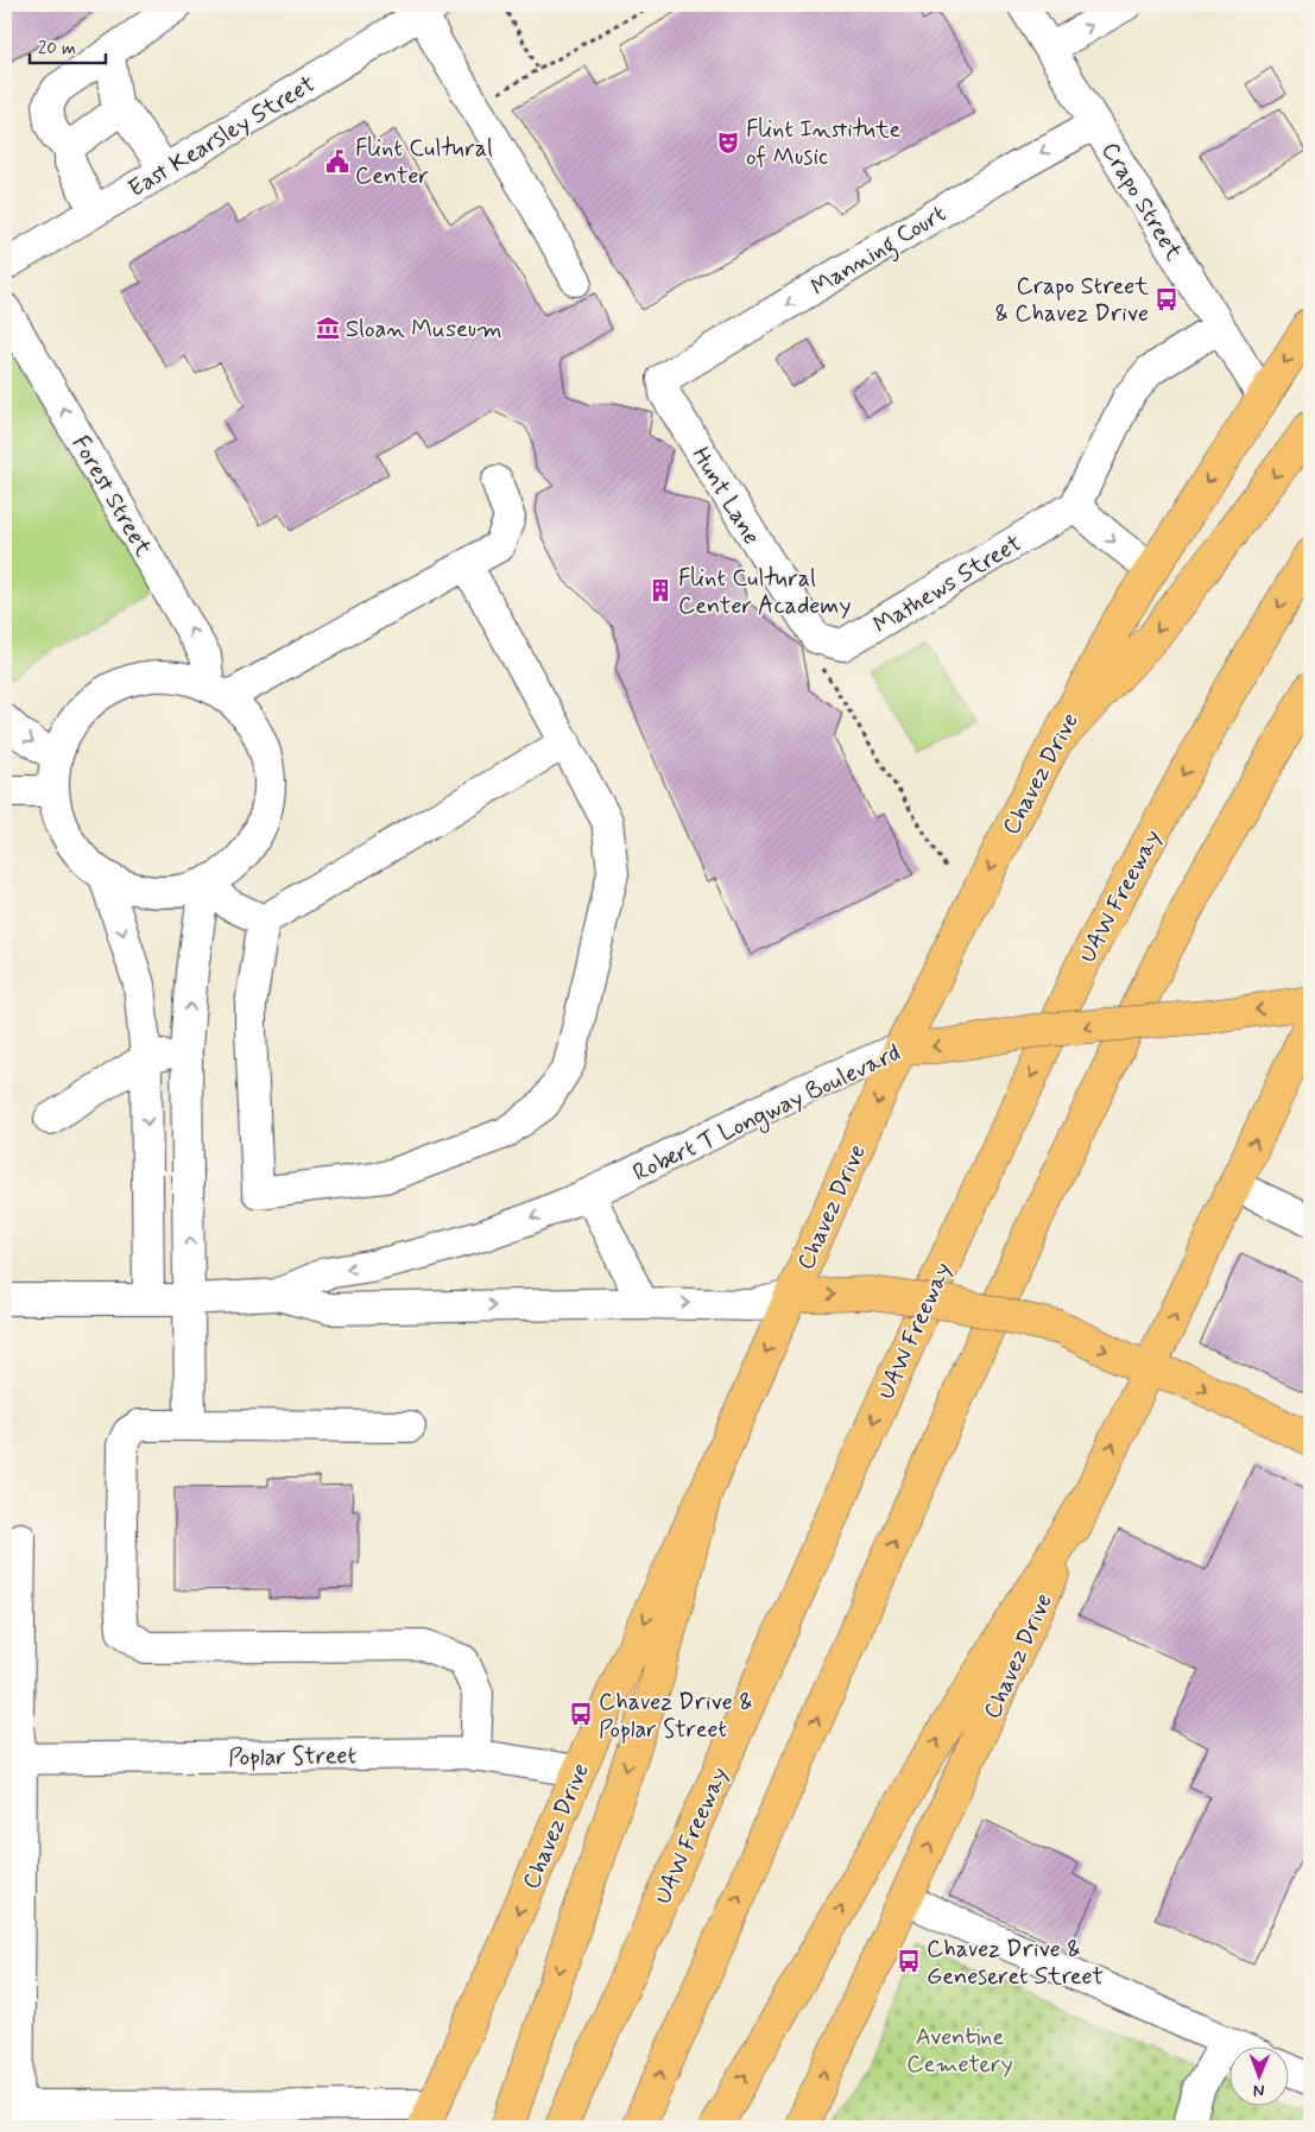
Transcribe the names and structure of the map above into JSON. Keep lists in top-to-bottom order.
{
  "streets": {
    "main road": ["Chavez Drive", "UAW Freeway", "Robert T Longway Boulevard"],
    "street": [
      "East Kearsley Street",
      "Crapo Street",
      "Manning Court",
      "Forest Street",
      "Hunt Lane",
      "Mathews Street",
      "Poplar Street"
    ]
  },
  "crossings": [
    ["Crapo Street", "Manning Court"],
    ["Crapo Street", "Chavez Drive"],
    ["Manning Court", "Hunt Lane"],
    ["Hunt Lane", "Mathews Street"],
    ["Chavez Drive", "Robert T Longway Boulevard"],
    ["Chavez Drive", "Poplar Street"]
  ],
  "one_way": ["Forest Street"],
  "parks": ["Aventine Cemetery"],
  "places": {
    "theatre": ["Flint Institute of Music"],
    "public building": ["Flint Cultural Center"],
    "bus stop": ["Crapo Street & Chavez Drive", "Chavez Drive & Poplar Street", "Chavez Drive & Geneseret Street"],
    "museum": ["Sloan Museum"],
    "building": ["Flint Cultural Center Academy"]
  },
  "scale_bar": "20 m",
  "north": "bottom"
}
